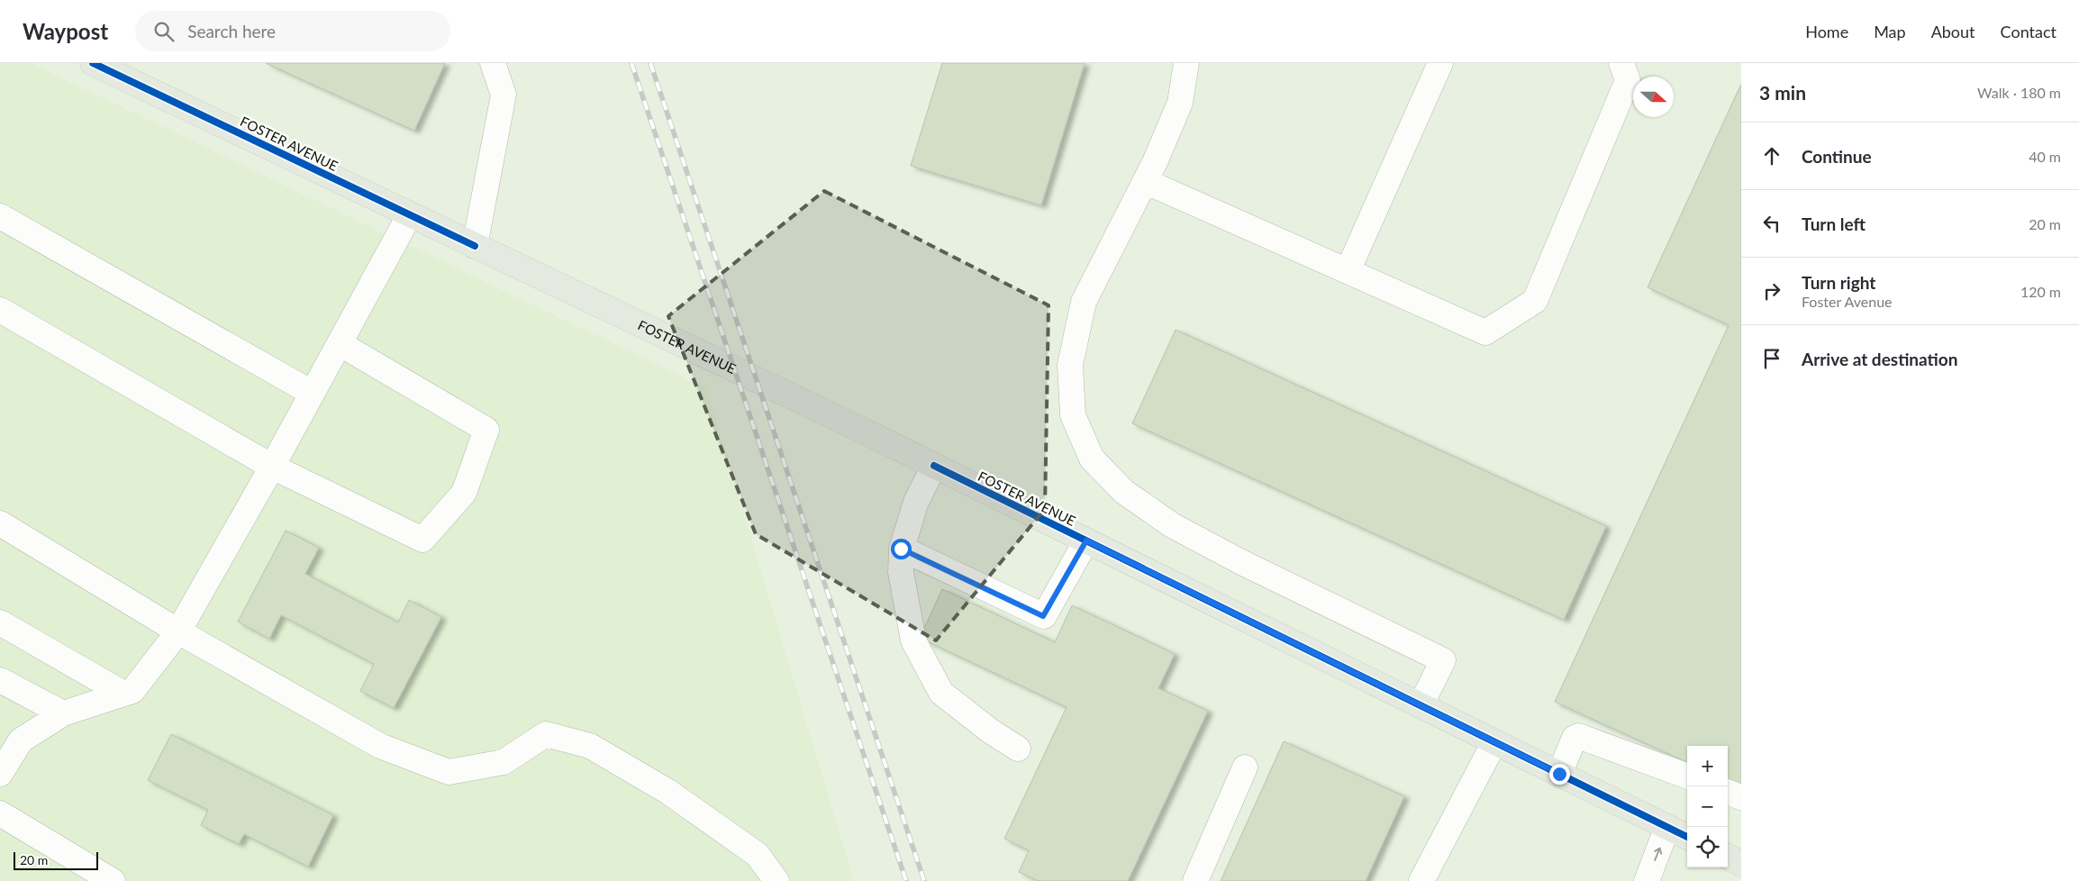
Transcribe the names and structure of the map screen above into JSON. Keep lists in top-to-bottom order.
{
  "streets": {
    "main road": ["FOSTER AVENUE"]
  },
  "scale_bar": "20 m",
  "north": "right",
  "page": {
    "header": "Waypost",
    "search": "Search here",
    "nav": [
      "Home",
      "Map",
      "About",
      "Contact"
    ],
    "heading": ["3 min", "Walk · 180 m"],
    "list": [
      ["Continue", "40 m"],
      ["Turn left", "20 m"],
      ["Turn right", "Foster Avenue", "120 m"],
      "Arrive at destination"
    ],
    "map_buttons": ["+", "−"],
    "scale": "20 m"
  }
}
